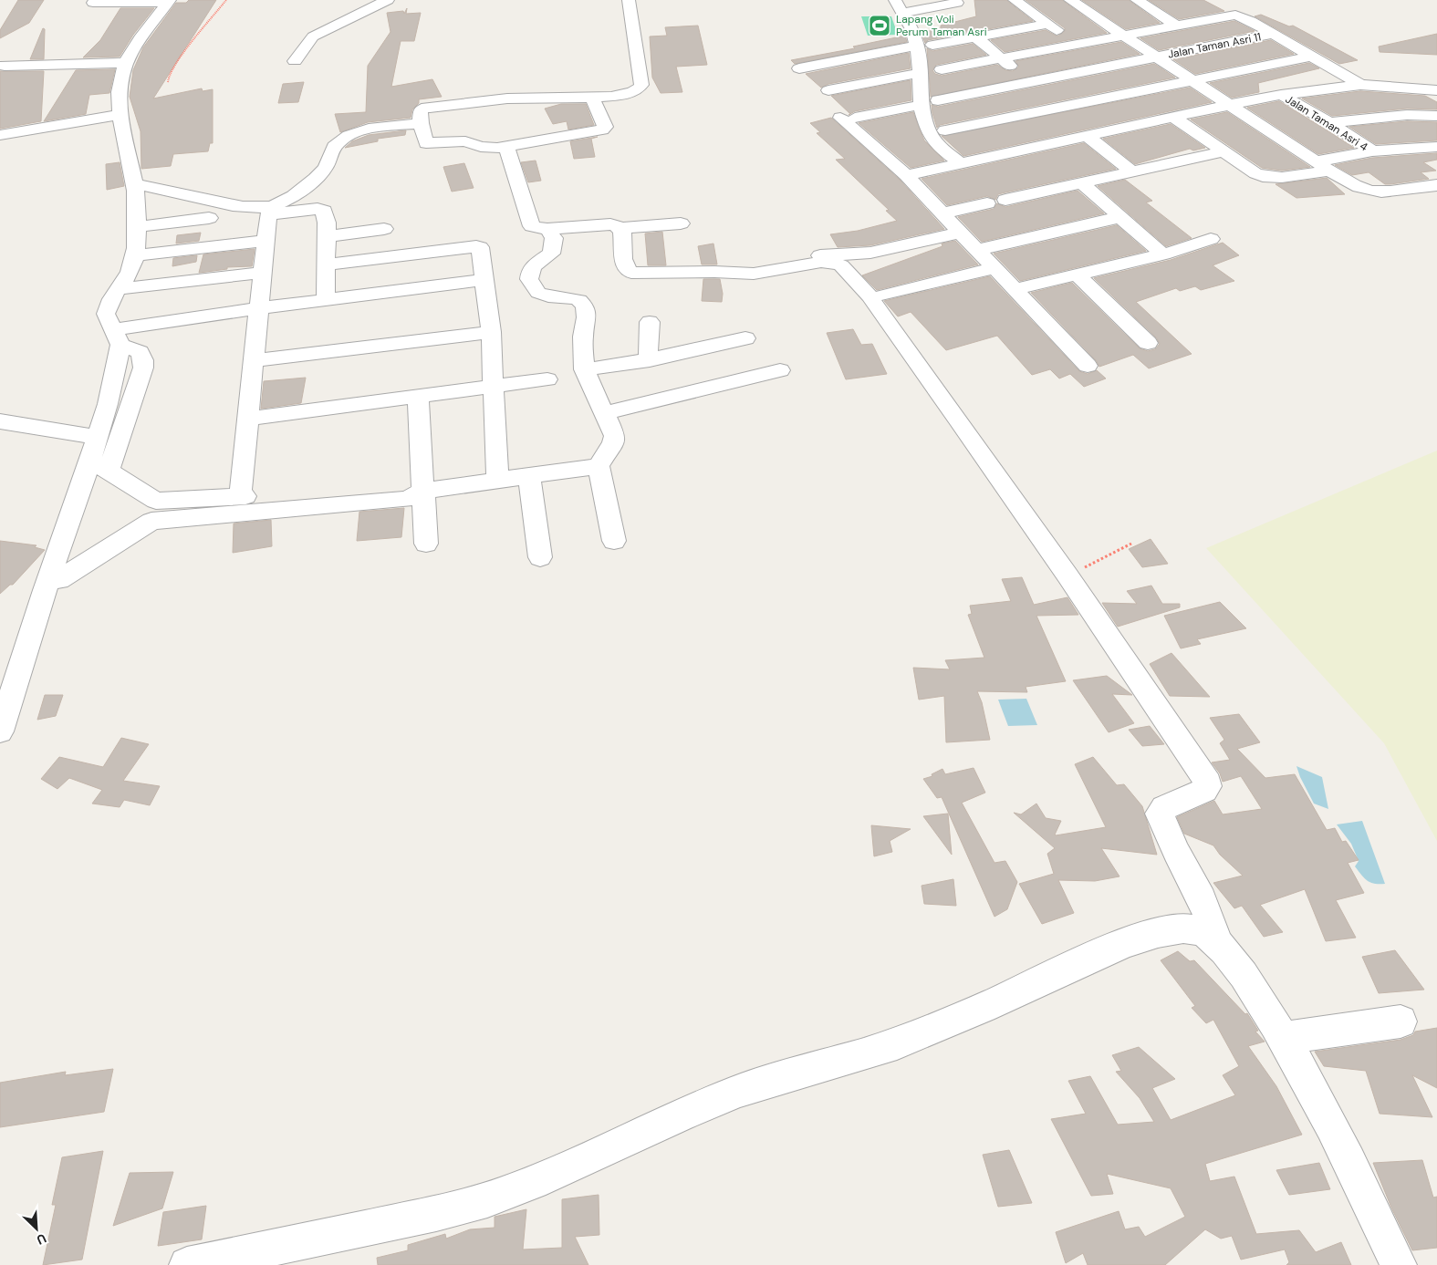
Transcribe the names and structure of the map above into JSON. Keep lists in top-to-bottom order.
{
  "streets": {
    "street": ["Jalan Taman Asri 11", "Jalan Taman Asri 4"]
  },
  "places": {
    "sports": ["Lapang Voli Perum Taman Asri"]
  },
  "north": "bottom right"
}
